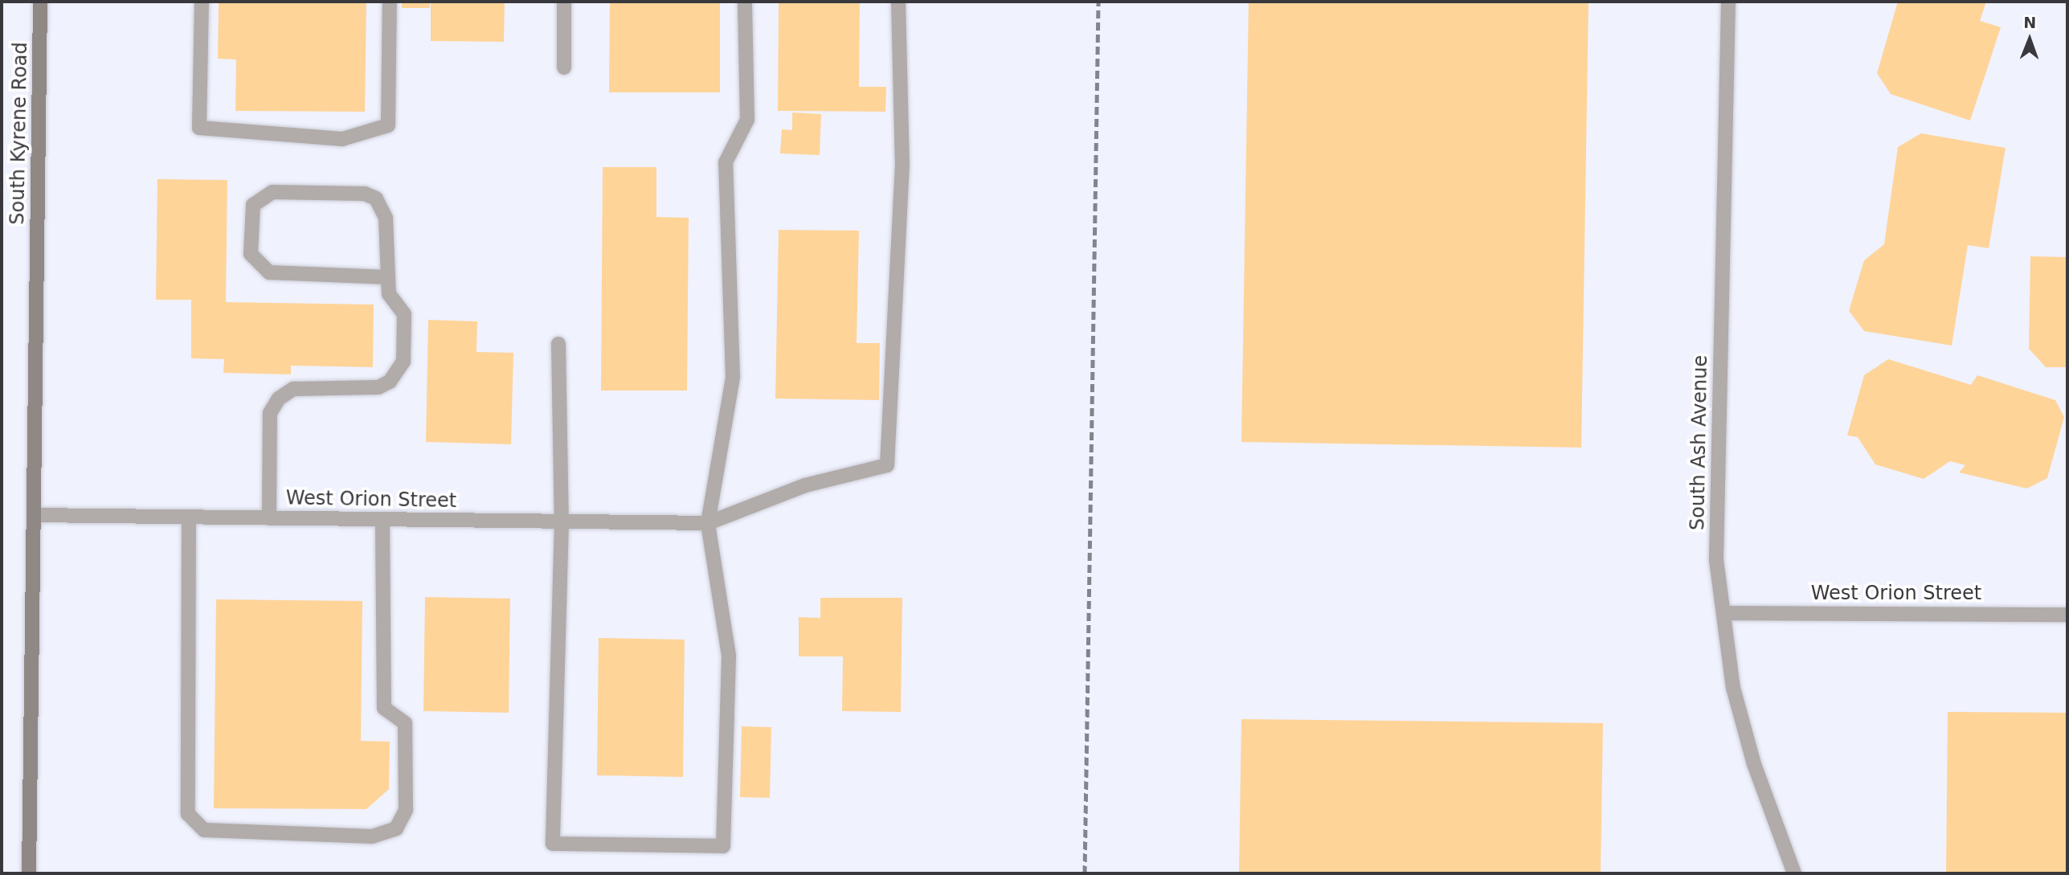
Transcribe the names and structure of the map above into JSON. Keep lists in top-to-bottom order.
{
  "streets": {
    "main road": ["South Kyrene Road"],
    "street": ["South Ash Avenue", "West Orion Street"]
  },
  "crossings": [
    ["South Kyrene Road", "West Orion Street"],
    ["South Ash Avenue", "West Orion Street"]
  ],
  "north": "top"
}
